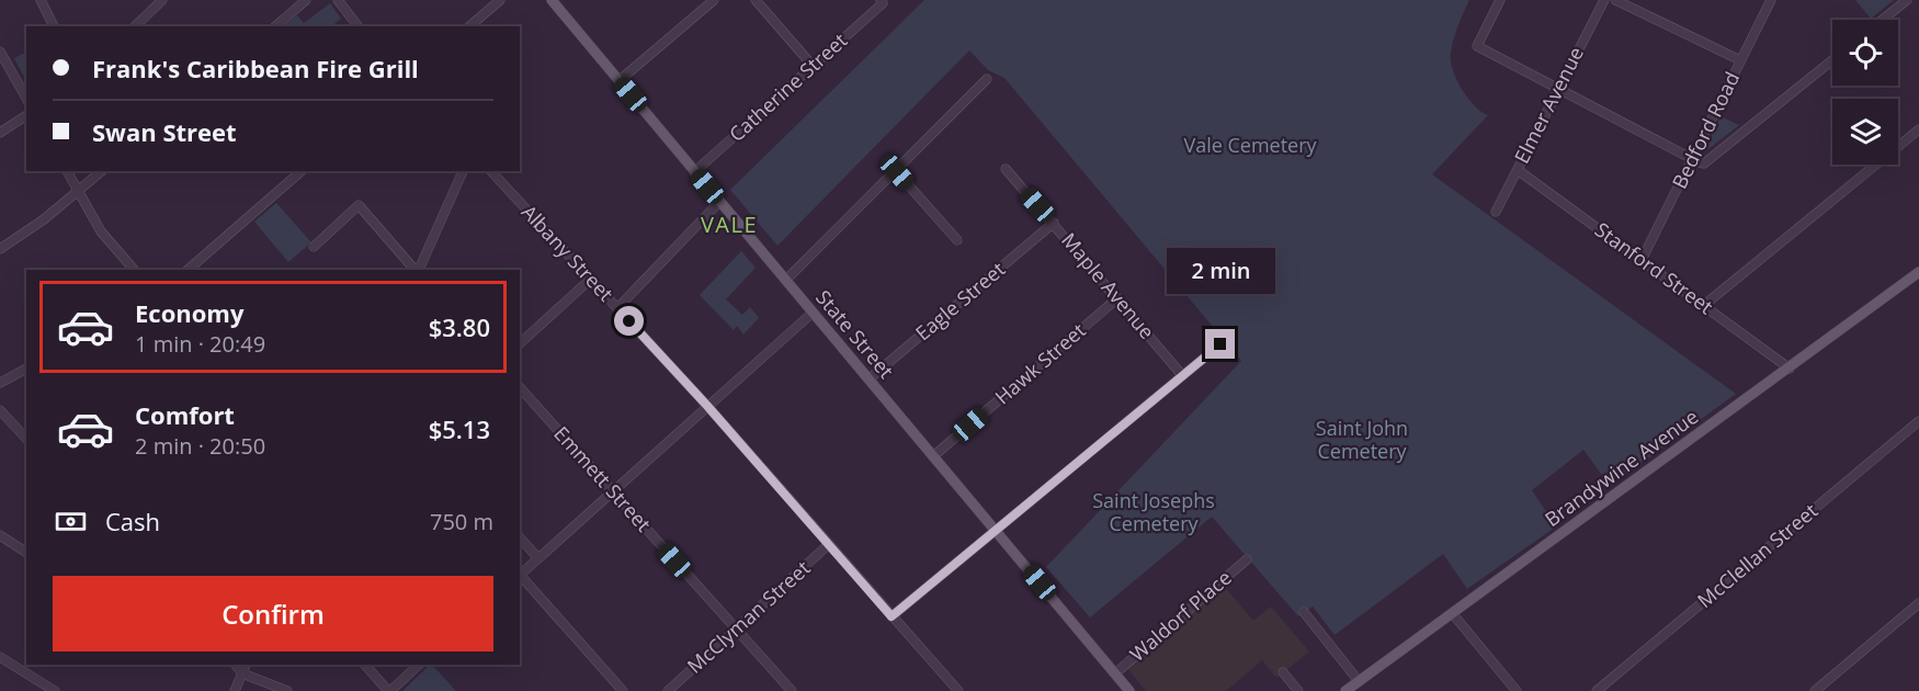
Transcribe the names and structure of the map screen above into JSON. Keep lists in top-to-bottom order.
{
  "streets": {
    "main road": ["State Street", "Brandywine Avenue"],
    "street": [
      "Catherine Street",
      "Elmer Avenue",
      "Bedford Road",
      "Albany Street",
      "Stanford Street",
      "Maple Avenue",
      "Eagle Street",
      "Hawk Street",
      "Emmett Street",
      "McClellan Street",
      "Waldorf Place",
      "McClyman Street"
    ]
  },
  "crossings": [
    ["Catherine Street", "State Street"],
    ["Elmer Avenue", "Stanford Street"],
    ["Bedford Road", "Stanford Street"],
    ["Albany Street", "McClyman Street"],
    ["Stanford Street", "Brandywine Avenue"],
    ["Maple Avenue", "Eagle Street"],
    ["Maple Avenue", "Hawk Street"],
    ["Eagle Street", "State Street"],
    ["State Street", "Hawk Street"],
    ["State Street", "Waldorf Place"],
    ["Emmett Street", "McClyman Street"]
  ],
  "districts": ["VALE"],
  "parks": ["Vale Cemetery", "Saint John Cemetery", "Saint Josephs Cemetery"],
  "page": {
    "banner": ["Frank's Caribbean Fire Grill", "Swan Street"],
    "bubble": "2 min",
    "list": [
      {
        "name": "Economy",
        "note": "1 min · 20:49",
        "value": "$3.80"
      },
      {
        "name": "Comfort",
        "note": "2 min · 20:50",
        "value": "$5.13"
      }
    ],
    "pay": ["Cash", "750 m"],
    "buttons": "Confirm"
  }
}
